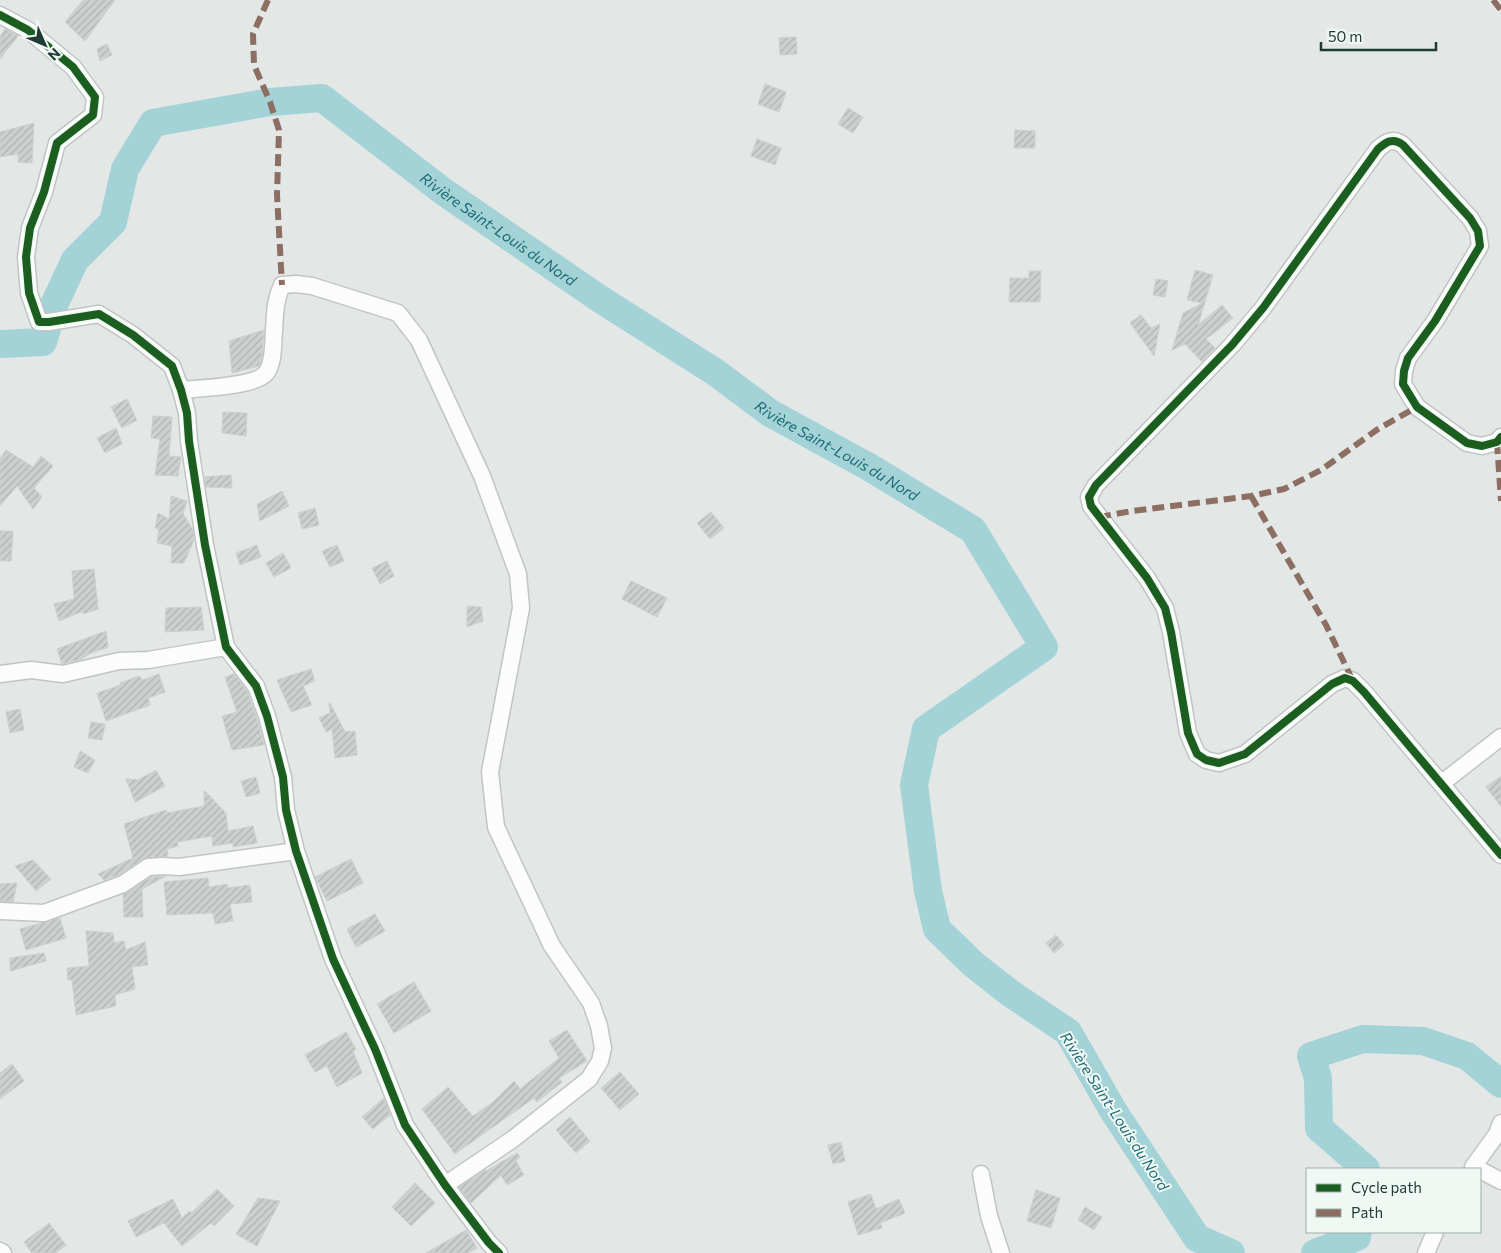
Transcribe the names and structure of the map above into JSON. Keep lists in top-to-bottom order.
{
  "water": ["Rivière Saint-Louis du Nord"],
  "legend": ["Cycle path", "Path"],
  "scale_bar": "50 m",
  "north": "bottom right"
}
